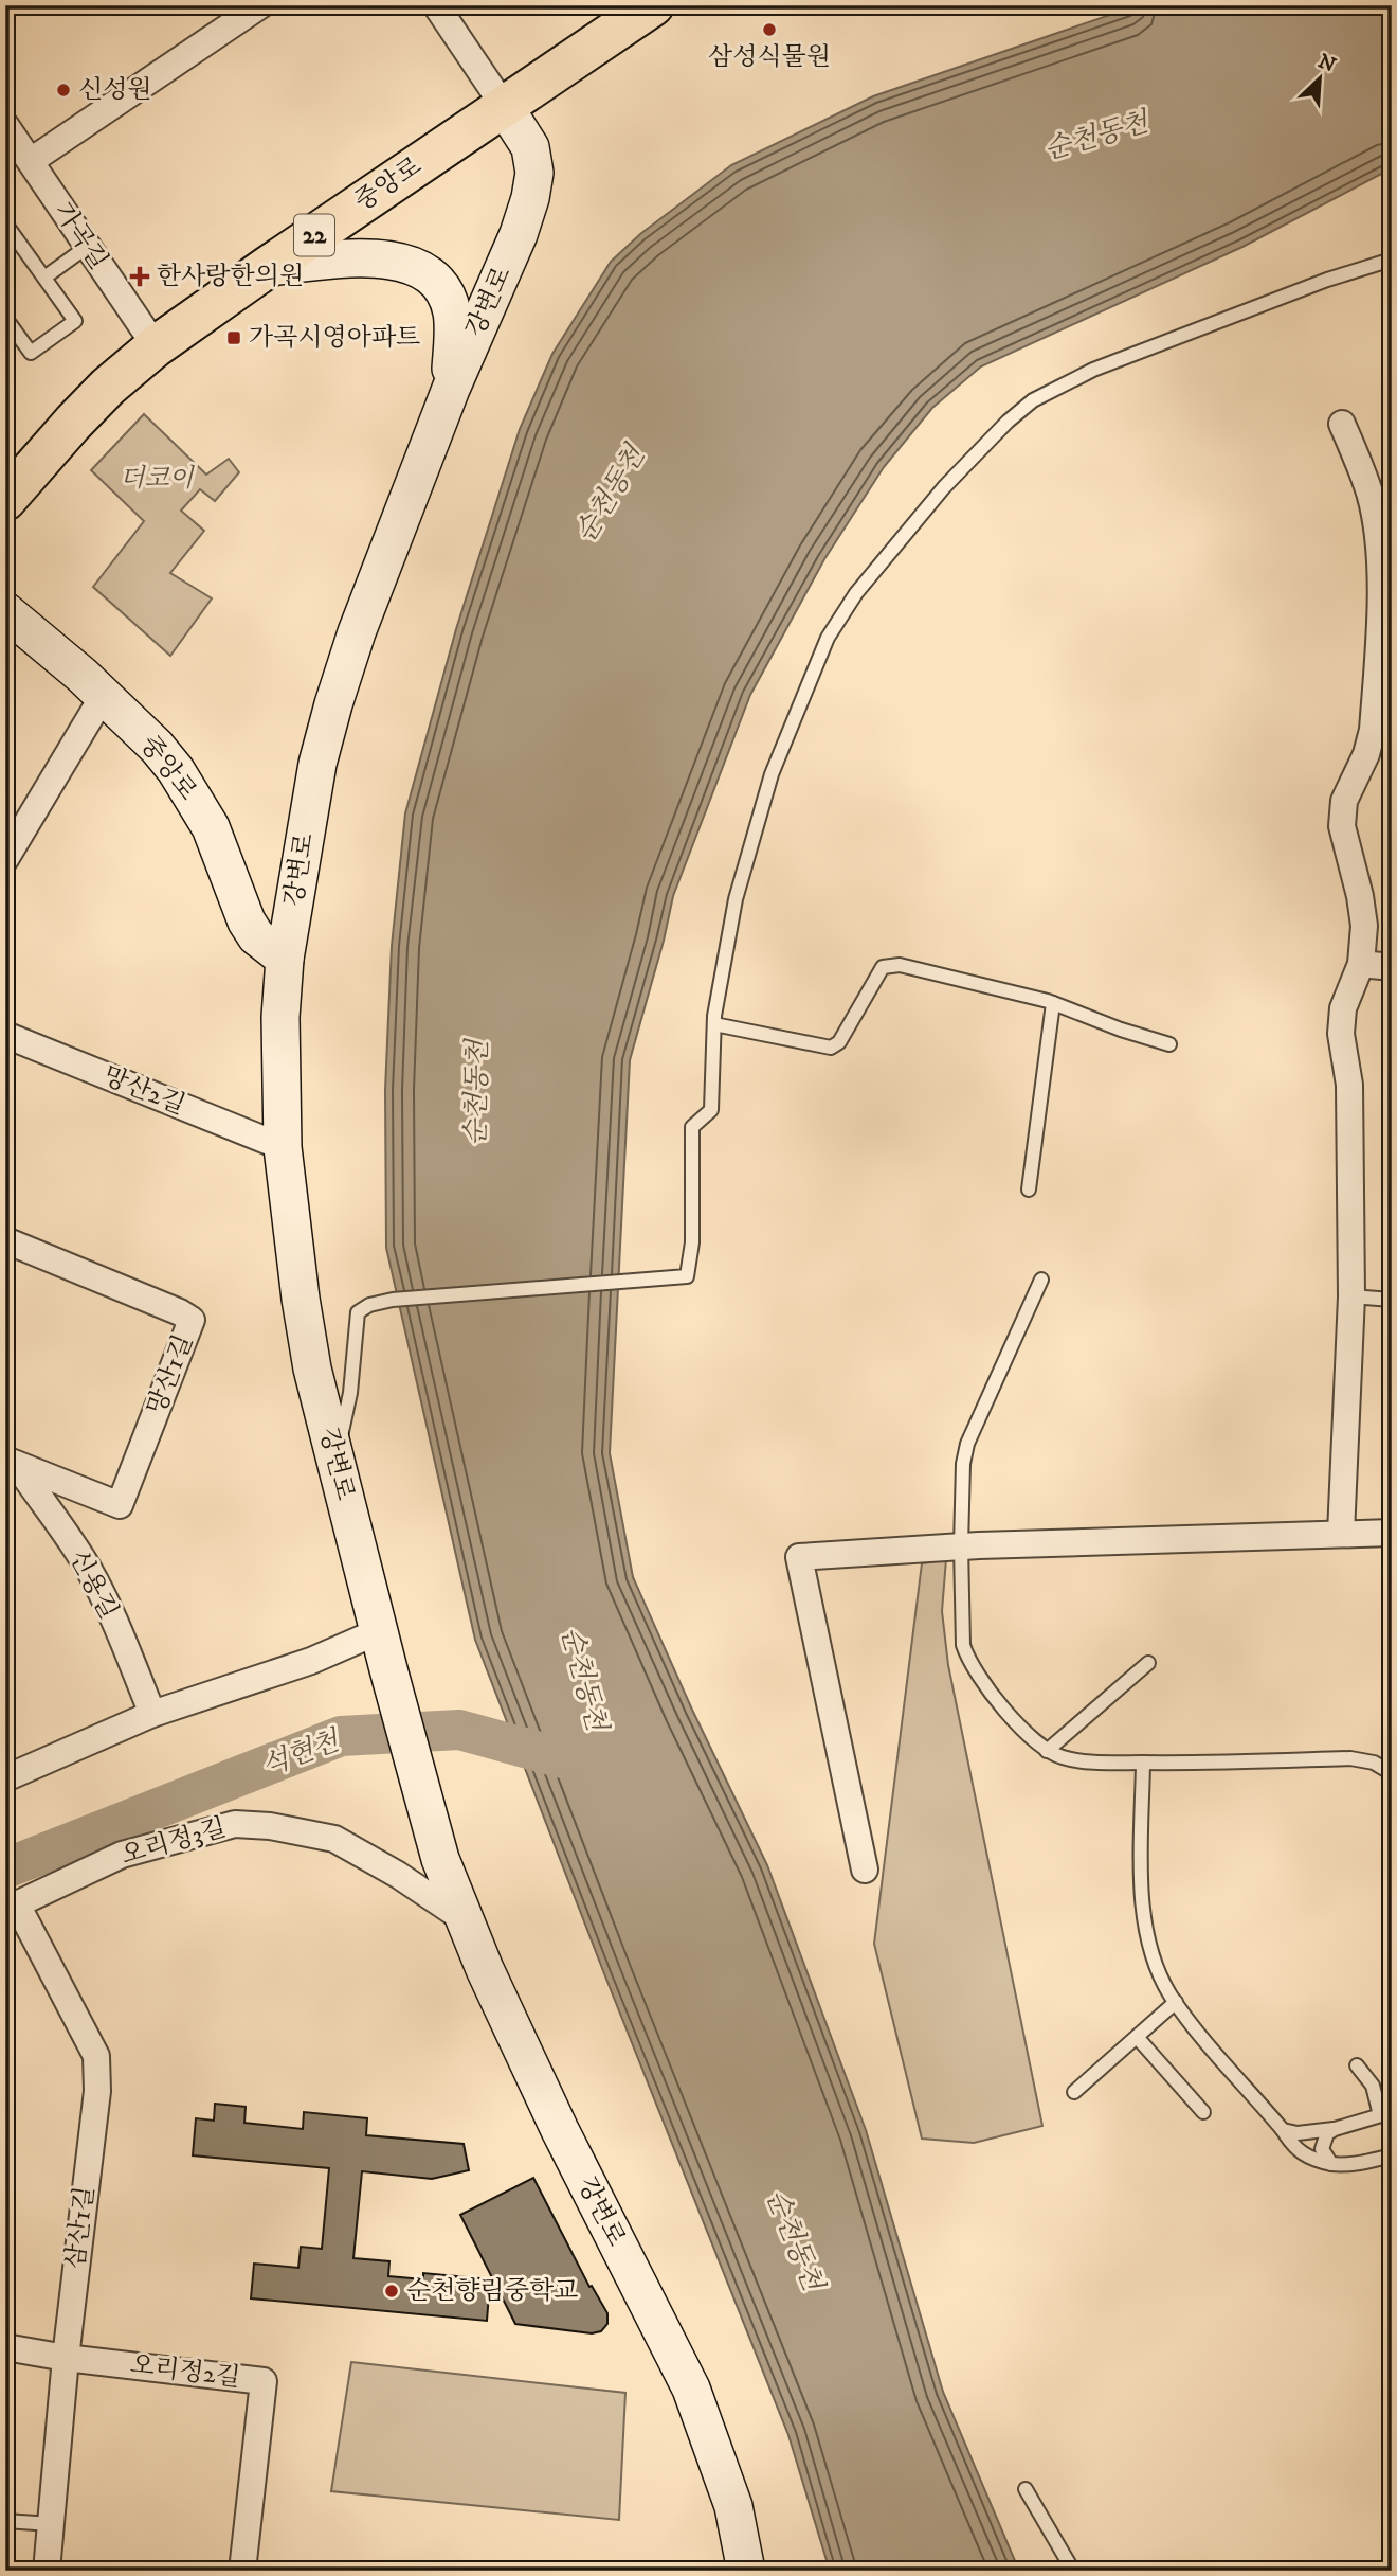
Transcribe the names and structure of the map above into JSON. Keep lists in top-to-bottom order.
{
  "streets": {
    "main road": ["중앙로", "22", "강변로"],
    "street": [
      "가곡길",
      "망산2길",
      "망산1길",
      "신용길",
      "오리정3길",
      "삼산1길",
      "오리정2길"
    ]
  },
  "crossings": [
    ["중앙로", "가곡길"],
    ["중앙로", "강변로"],
    ["강변로", "망산2길"],
    ["강변로", "오리정3길"],
    ["망산1길", "신용길"],
    ["오리정3길", "삼산1길"],
    ["삼산1길", "오리정2길"]
  ],
  "water": ["순천동천", "석현천"],
  "parks": ["더코이"],
  "places": {
    "other": ["삼성식물원", "신성원", "순천향림중학교"],
    "health": ["한사랑한의원"],
    "transit": ["가곡시영아파트"]
  },
  "north": "top right"
}
